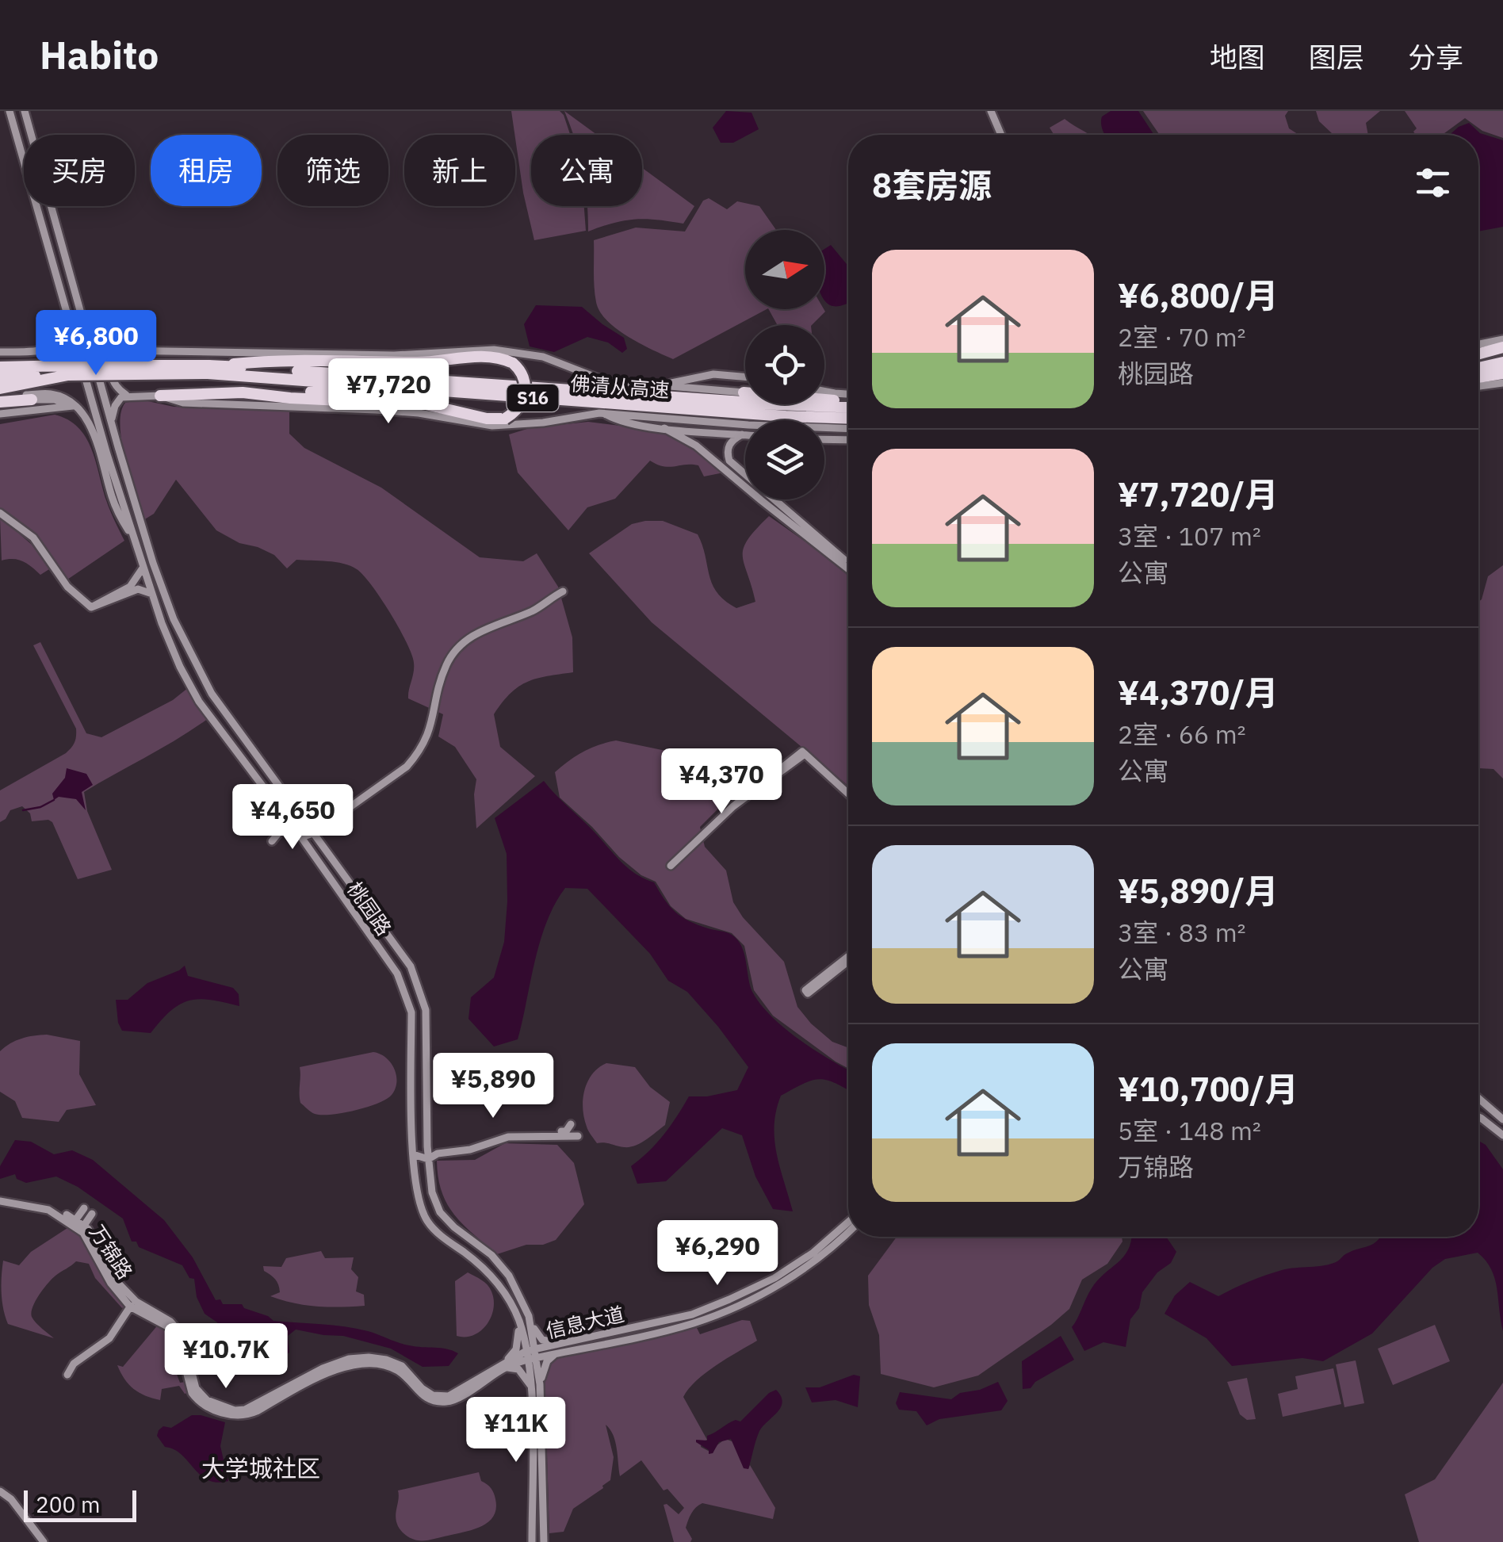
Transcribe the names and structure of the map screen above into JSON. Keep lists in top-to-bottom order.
{
  "streets": {
    "highway": ["佛清从高速", "S16"],
    "main road": ["桃园路", "万锦路", "信息大道"]
  },
  "crossings": [
    ["桃园路", "万锦路"],
    ["桃园路", "信息大道"],
    ["万锦路", "信息大道"]
  ],
  "districts": ["大学城社区"],
  "scale_bar": "200 m",
  "north": "right",
  "page": {
    "header": "Habito",
    "nav": ["地图", "图层", "分享"],
    "chip": [
      "买房",
      "租房",
      "筛选",
      "新上",
      "公寓"
    ],
    "heading": "8套房源",
    "list": [
      {
        "name": "¥6,800/月",
        "note": "2室 · 70 m² · 桃园路"
      },
      {
        "name": "¥7,720/月",
        "note": "3室 · 107 m² · 公寓"
      },
      {
        "name": "¥4,370/月",
        "note": "2室 · 66 m² · 公寓"
      },
      {
        "name": "¥5,890/月",
        "note": "3室 · 83 m² · 公寓"
      },
      {
        "name": "¥10,700/月",
        "note": "5室 · 148 m² · 万锦路"
      }
    ],
    "price": [
      "¥6,800",
      "¥7,720",
      "¥4,370",
      "¥4,650",
      "¥5,890",
      "¥6,290",
      "¥10.7K",
      "¥11K"
    ],
    "scale": "200 m"
  }
}
